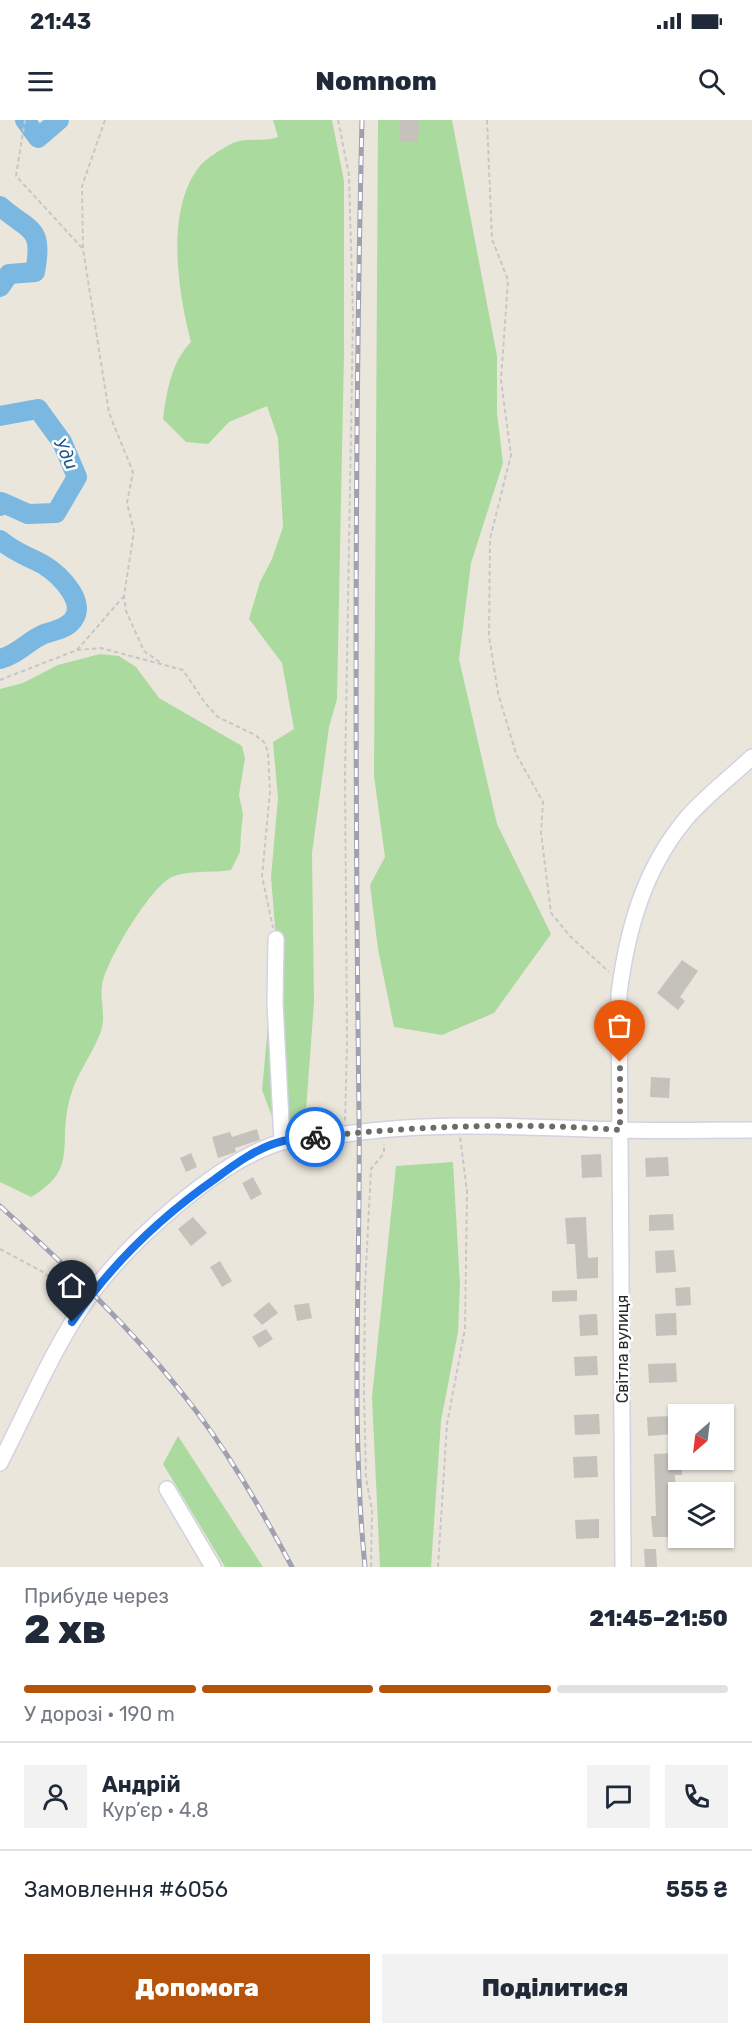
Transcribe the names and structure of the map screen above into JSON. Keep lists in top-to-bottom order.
{
  "streets": {
    "street": ["Світла вулиця"]
  },
  "water": ["Уди"],
  "north": "bottom left",
  "page": {
    "status": "21:43",
    "header": "Nomnom",
    "heading": ["2 хв", "Прибуде через", "21:45–21:50"],
    "panel": [
      "Андрій",
      "Кур’єр · 4.8",
      "Замовлення #6056",
      "555 ₴"
    ],
    "bar": "У дорозі · 190 m",
    "buttons": ["Допомога", "Поділитися"]
  }
}
